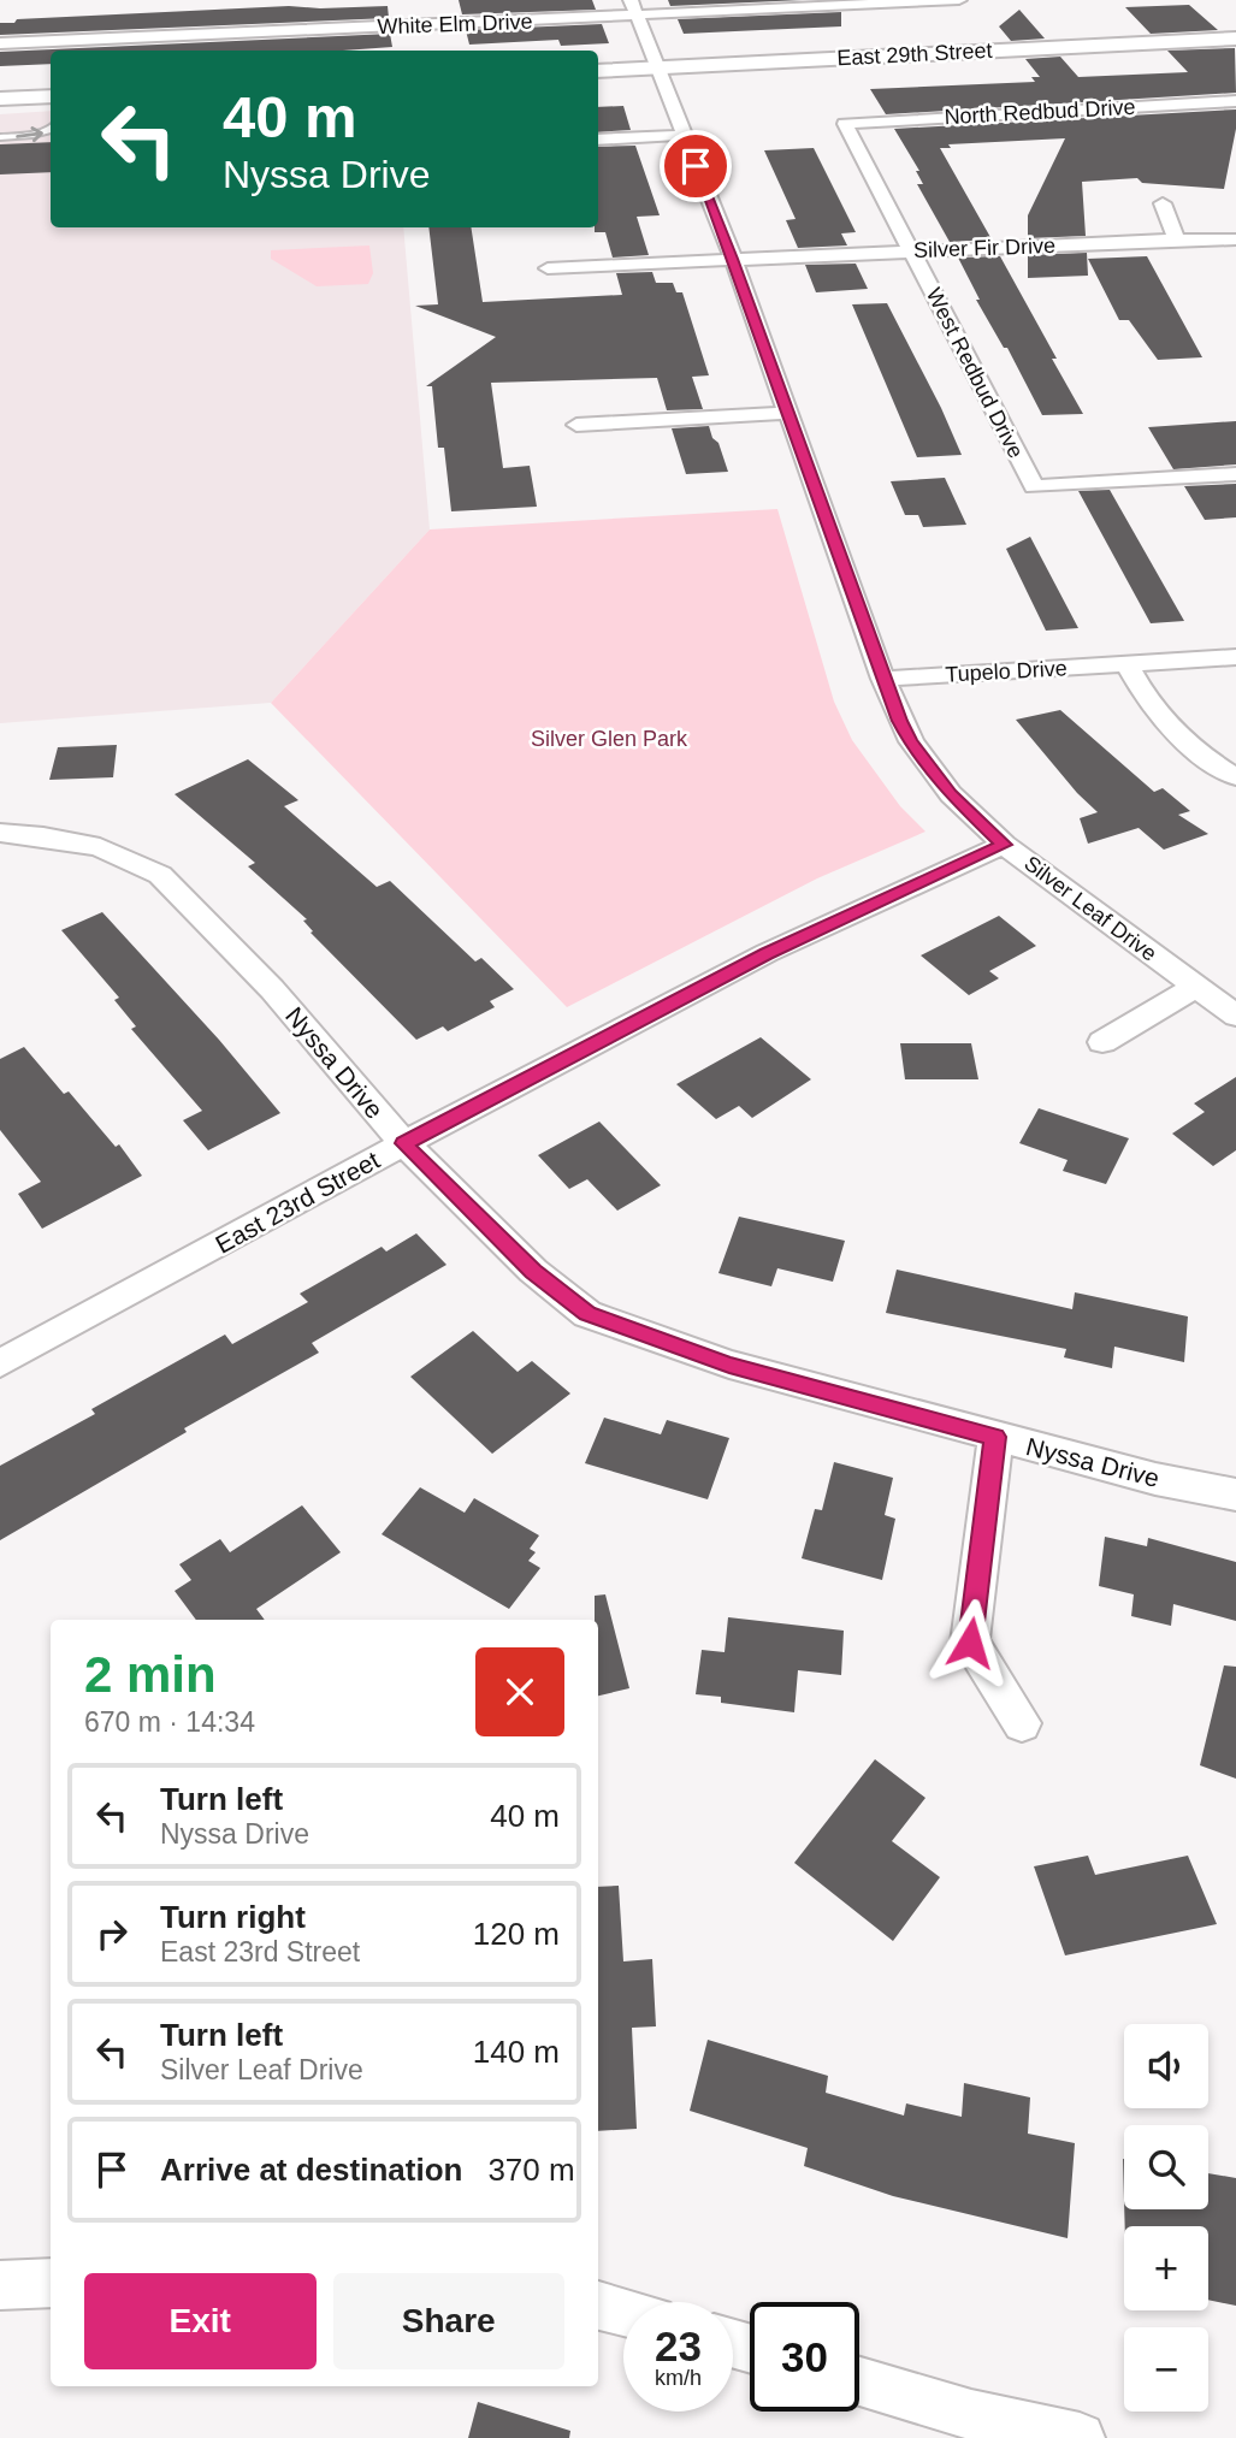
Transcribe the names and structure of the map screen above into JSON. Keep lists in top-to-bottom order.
{
  "streets": {
    "main road": ["East 29th Street"],
    "street": [
      "White Elm Drive",
      "North Redbud Drive",
      "Silver Fir Drive",
      "West Redbud Drive",
      "Tupelo Drive",
      "Silver Leaf Drive",
      "Nyssa Drive",
      "East 23rd Street"
    ]
  },
  "crossings": [
    ["White Elm Drive", "Silver Leaf Drive"],
    ["East 29th Street", "Silver Leaf Drive"],
    ["North Redbud Drive", "West Redbud Drive"],
    ["Silver Fir Drive", "West Redbud Drive"],
    ["Silver Fir Drive", "Silver Leaf Drive"],
    ["Tupelo Drive", "Silver Leaf Drive"],
    ["Silver Leaf Drive", "East 23rd Street"],
    ["Nyssa Drive", "East 23rd Street"]
  ],
  "parks": ["Silver Glen Park"],
  "page": {
    "turn": ["40 m", "Nyssa Drive"],
    "heading": ["2 min", "670 m · 14:34"],
    "list": [
      {
        "name": "Turn left",
        "note": "Nyssa Drive",
        "value": "40 m"
      },
      {
        "name": "Turn right",
        "note": "East 23rd Street",
        "value": "120 m"
      },
      {
        "name": "Turn left",
        "note": "Silver Leaf Drive",
        "value": "140 m"
      },
      {
        "name": "Arrive at destination",
        "value": "370 m"
      }
    ],
    "map_buttons": ["+", "−"],
    "buttons": ["Exit", "Share"],
    "speed": "23 km/h",
    "limit": "30"
  }
}
